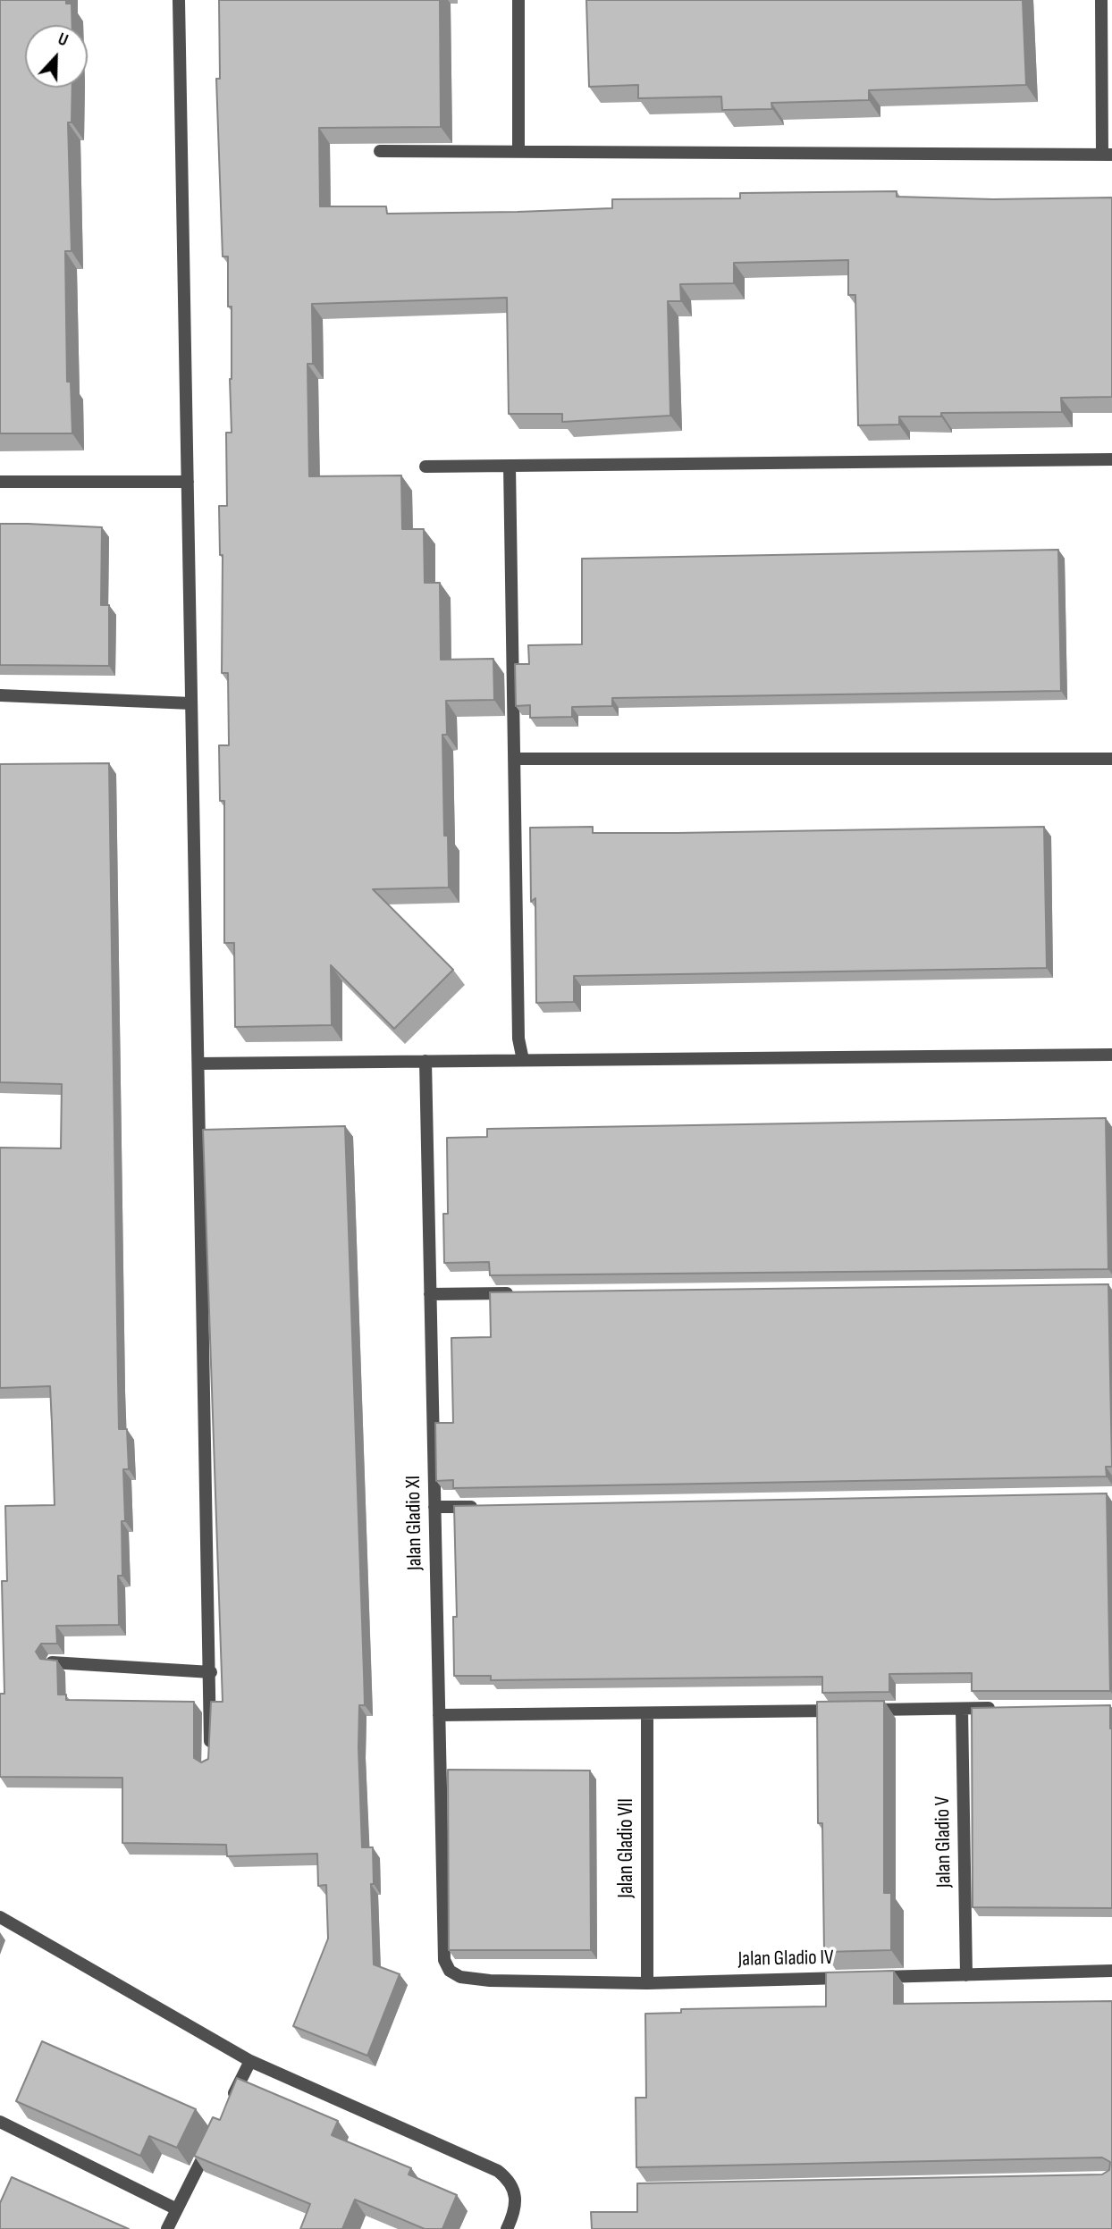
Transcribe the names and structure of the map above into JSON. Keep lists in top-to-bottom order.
{
  "streets": {
    "street": [
      "Jalan Gladio XI",
      "Jalan Gladio V",
      "Jalan Gladio VII",
      "Jalan Gladio IV"
    ]
  },
  "crossings": [
    ["Jalan Gladio XI", "Jalan Gladio IV"],
    ["Jalan Gladio V", "Jalan Gladio IV"],
    ["Jalan Gladio VII", "Jalan Gladio IV"]
  ],
  "north": "top"
}
